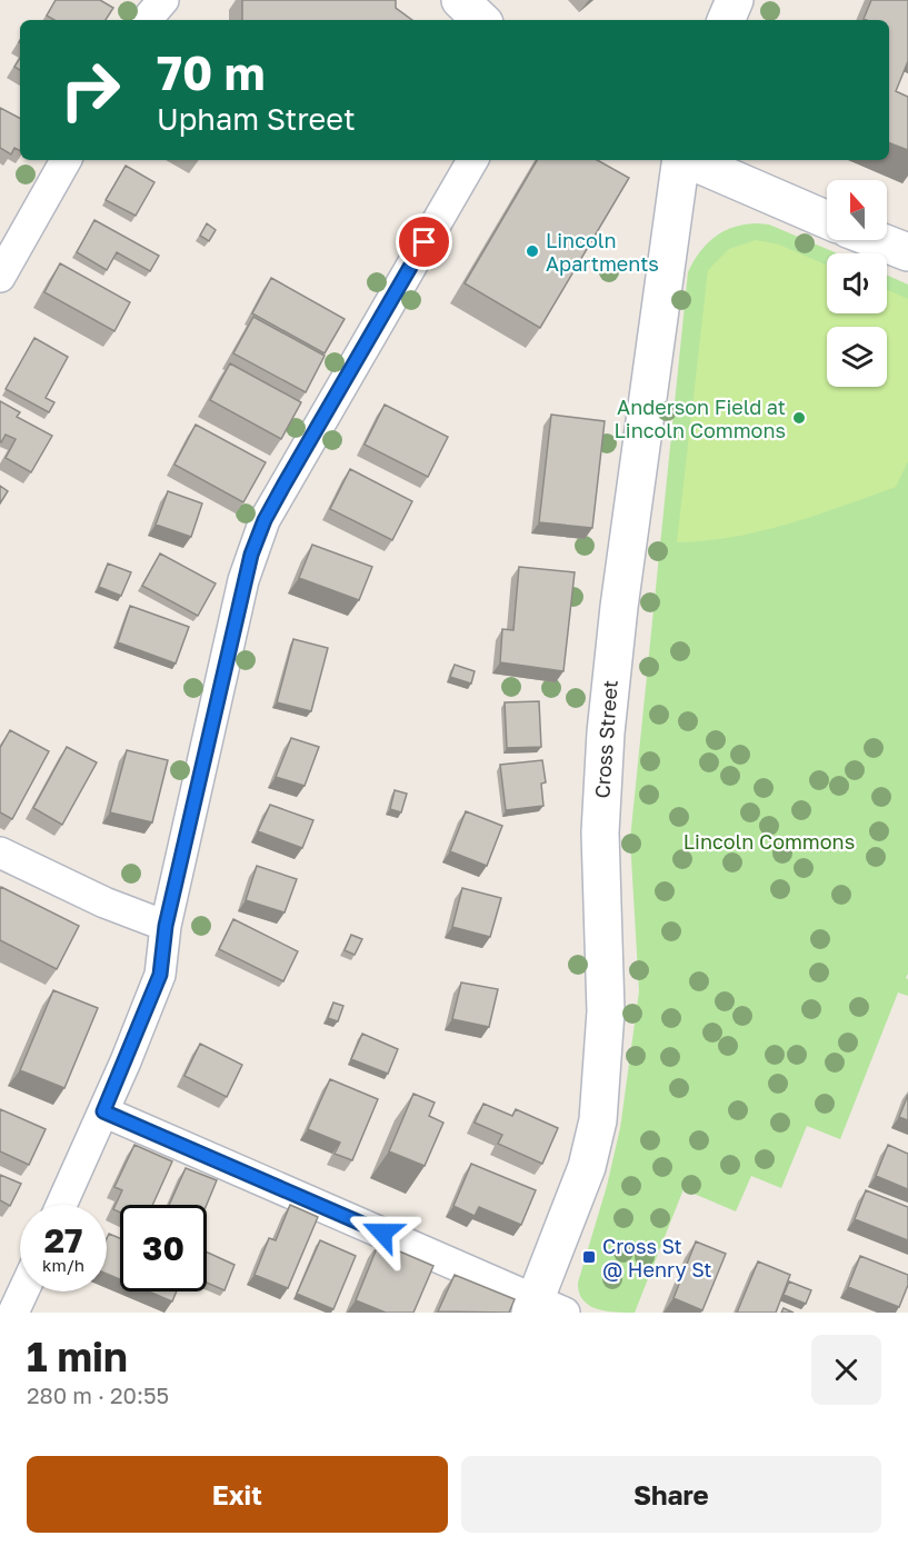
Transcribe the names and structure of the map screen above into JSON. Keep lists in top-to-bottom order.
{
  "streets": {
    "main road": ["Cross Street"]
  },
  "parks": ["Lincoln Commons"],
  "places": {
    "other": ["Lincoln Apartments", "Anderson Field at Lincoln Commons"],
    "transit": ["Cross St @ Henry St"]
  },
  "north": "top",
  "page": {
    "turn": ["70 m", "Upham Street"],
    "speed": "27 km/h",
    "limit": "30",
    "heading": ["1 min", "280 m · 20:55"],
    "buttons": ["Exit", "Share"]
  }
}
